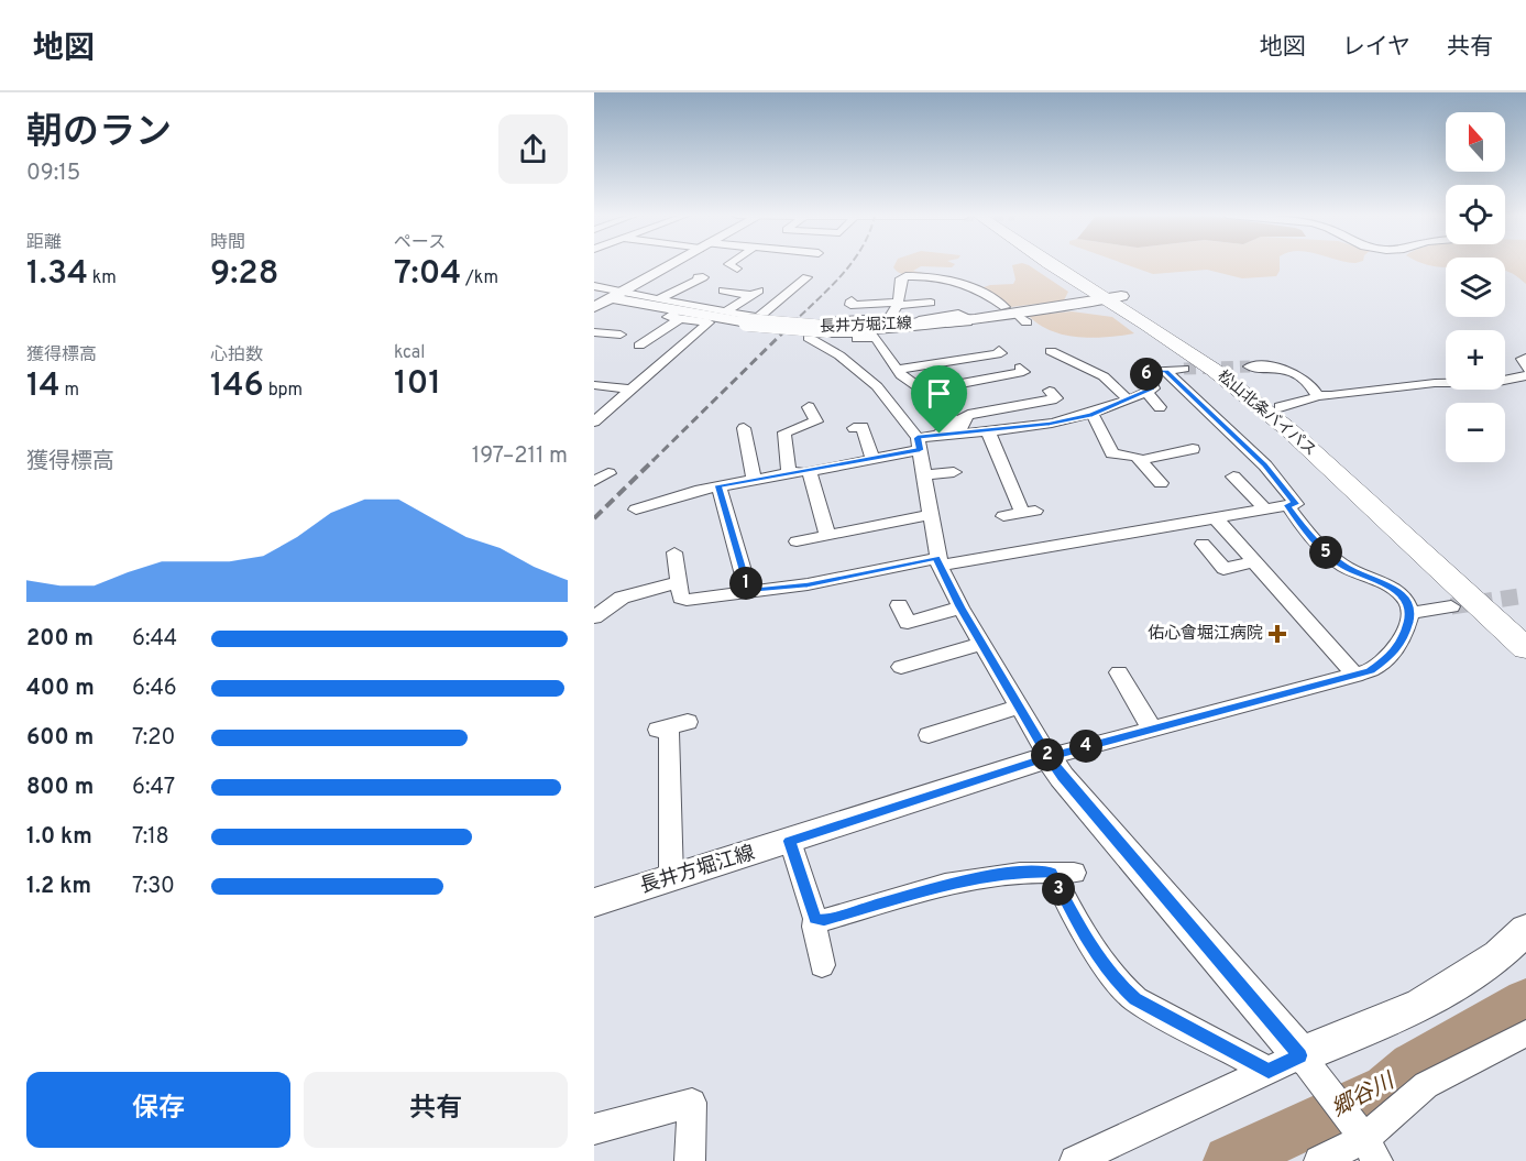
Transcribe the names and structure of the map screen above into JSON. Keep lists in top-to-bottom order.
{
  "streets": {
    "highway": ["松山北条バイパス"],
    "main road": ["長井方堀江線"]
  },
  "crossings": [
    ["長井方堀江線", "松山北条バイパス"]
  ],
  "water": ["郷谷川"],
  "places": {
    "health": ["佑心會堀江病院"]
  },
  "north": "top",
  "page": {
    "header": "地図",
    "nav": ["地図", "レイヤ", "共有"],
    "heading": ["朝のラン", "09:15"],
    "map_buttons": ["+", "−"],
    "stats": [
      ["距離", "1.34 km"],
      ["時間", "9:28"],
      ["ペース", "7:04 /km"],
      ["獲得標高", "14 m"],
      ["心拍数", "146 bpm"],
      ["kcal", "101"]
    ],
    "pins": [
      "6",
      "5",
      "1",
      "4",
      "2",
      "3"
    ],
    "chart": ["獲得標高", "197–211 m"],
    "list": [
      {
        "name": "200 m",
        "note": "6:44"
      },
      {
        "name": "400 m",
        "note": "6:46"
      },
      {
        "name": "600 m",
        "note": "7:20"
      },
      {
        "name": "800 m",
        "note": "6:47"
      },
      {
        "name": "1.0 km",
        "note": "7:18"
      },
      {
        "name": "1.2 km",
        "note": "7:30"
      }
    ],
    "buttons": ["保存", "共有"]
  }
}
